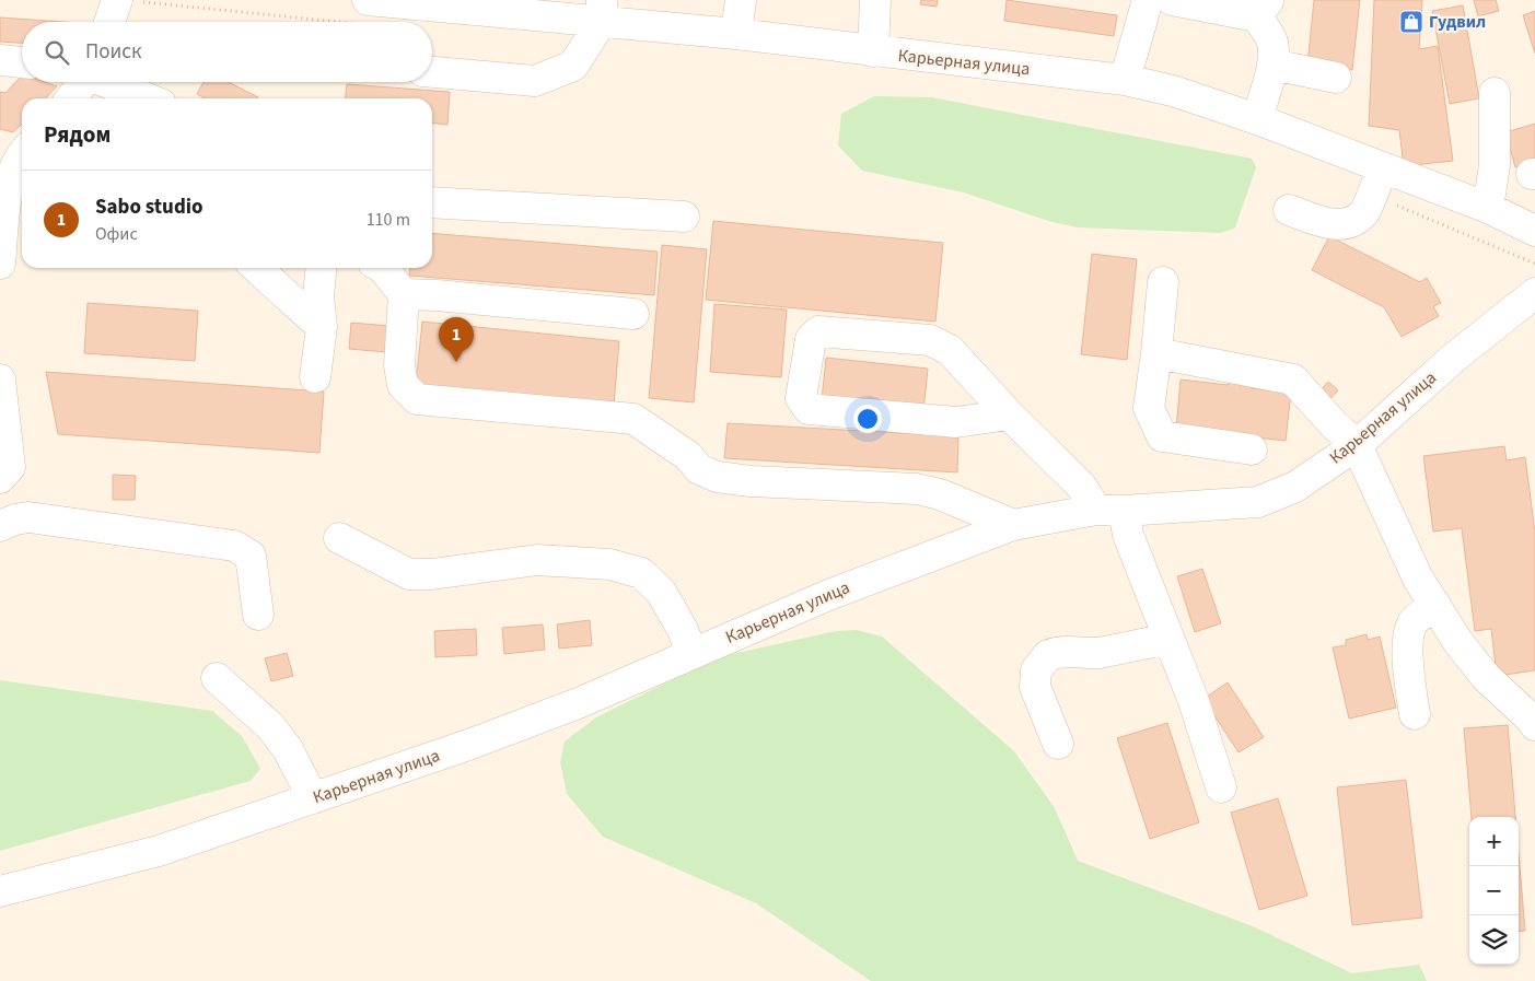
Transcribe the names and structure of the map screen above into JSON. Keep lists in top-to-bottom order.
{
  "streets": {
    "street": ["Карьерная улица"]
  },
  "places": {
    "shop": ["Гудвил"]
  },
  "page": {
    "search": "Поиск",
    "heading": "Рядом",
    "list": [
      {
        "mark": "1",
        "name": "Sabo studio",
        "note": "Офис",
        "value": "110 m"
      }
    ],
    "pins": "1",
    "map_buttons": ["+", "−"]
  }
}
